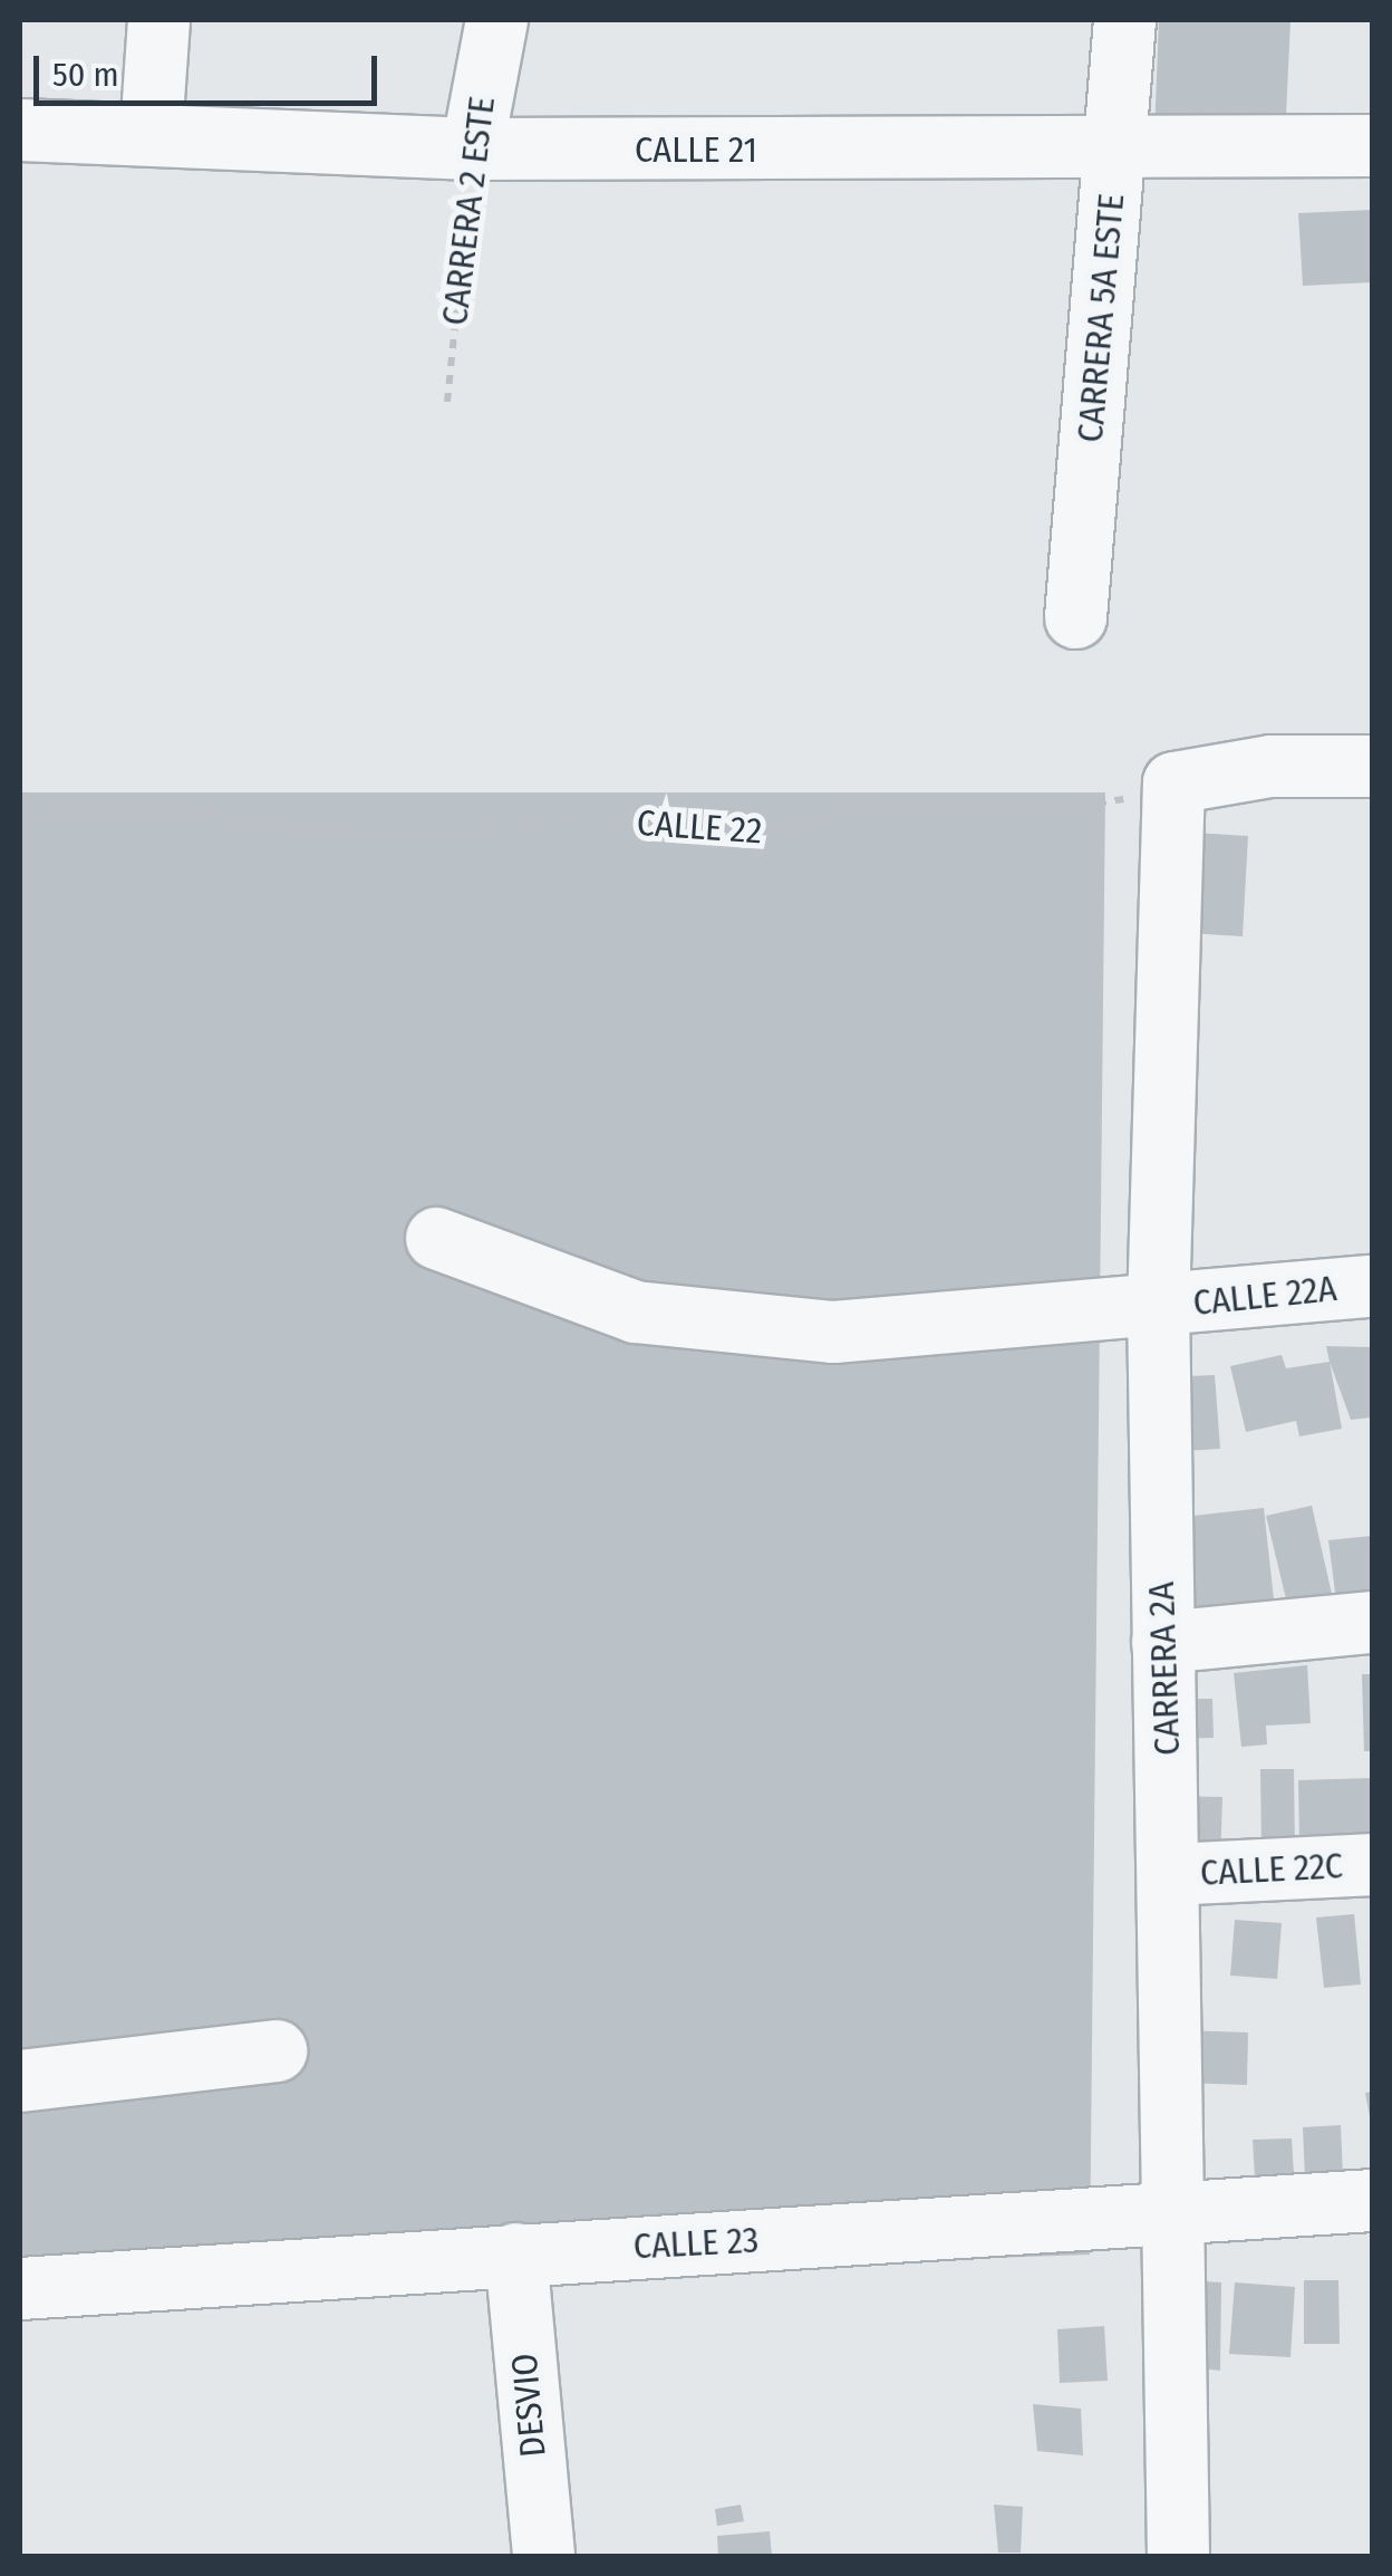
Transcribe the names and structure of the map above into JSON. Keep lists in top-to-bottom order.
{
  "streets": {
    "street": [
      "CALLE 21",
      "CARRERA 2 ESTE",
      "CARRERA 5A ESTE",
      "CALLE 22A",
      "CARRERA 2A",
      "CALLE 22C",
      "CALLE 23",
      "DESVIO"
    ],
    "path": ["CALLE 22"]
  },
  "crossings": [
    ["CALLE 21", "CARRERA 2 ESTE"],
    ["CALLE 21", "CARRERA 5A ESTE"],
    ["CALLE 22", "CARRERA 2A"],
    ["CALLE 22A", "CARRERA 2A"],
    ["CARRERA 2A", "CALLE 22C"],
    ["CARRERA 2A", "CALLE 23"],
    ["CALLE 23", "DESVIO"]
  ],
  "scale_bar": "50 m"
}
